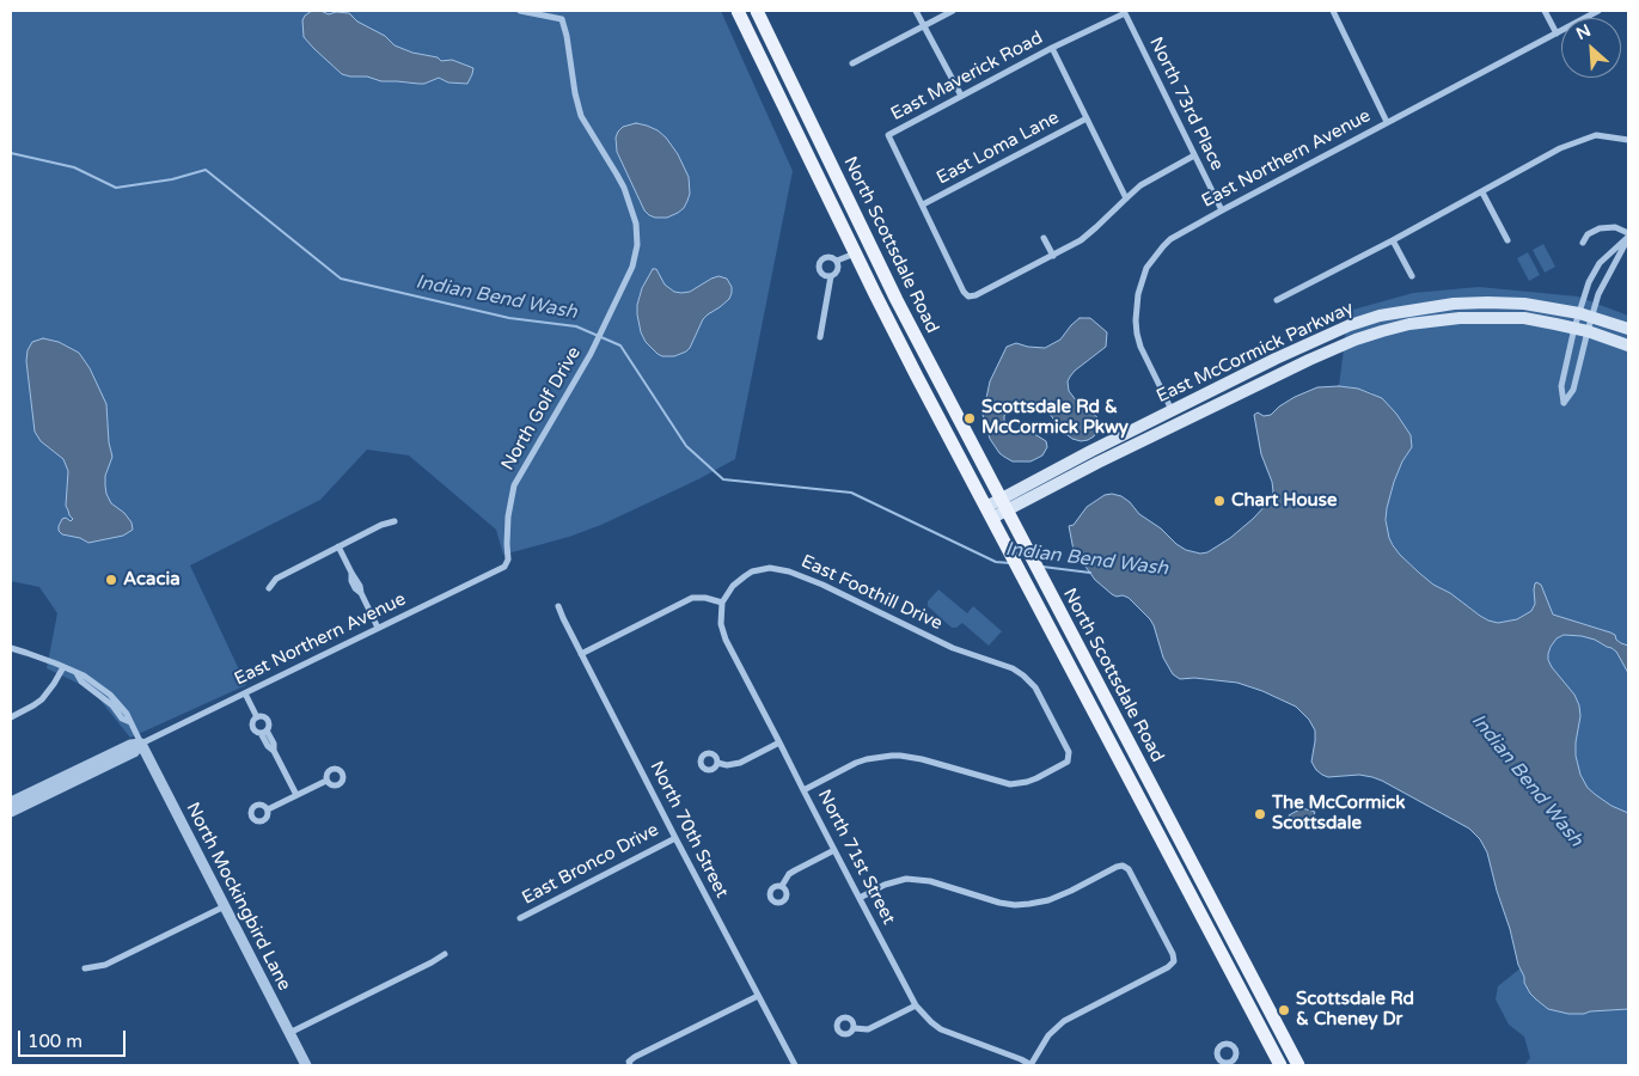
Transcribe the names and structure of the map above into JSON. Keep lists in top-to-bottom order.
{
  "streets": {
    "main road": ["North Scottsdale Road", "East McCormick Parkway"],
    "street": [
      "East Maverick Road",
      "North 73rd Place",
      "East Loma Lane",
      "East Northern Avenue",
      "North Golf Drive",
      "East Foothill Drive",
      "North 70th Street",
      "North 71st Street",
      "East Bronco Drive",
      "North Mockingbird Lane"
    ]
  },
  "crossings": [
    ["East Maverick Road", "North 73rd Place"],
    ["East Maverick Road", "East Loma Lane"],
    ["North 73rd Place", "East Northern Avenue"],
    ["East Northern Avenue", "East McCormick Parkway"],
    ["East Northern Avenue", "North Golf Drive"],
    ["East Northern Avenue", "North Mockingbird Lane"],
    ["North Scottsdale Road", "East McCormick Parkway"],
    ["East Foothill Drive", "North 71st Street"],
    ["North 70th Street", "East Bronco Drive"]
  ],
  "water": ["Indian Bend Wash"],
  "places": [
    "Scottsdale Rd & McCormick Pkwy",
    "Chart House",
    "Acacia",
    "The McCormick Scottsdale",
    "Scottsdale Rd & Cheney Dr"
  ],
  "scale_bar": "100 m",
  "north": "top left"
}
